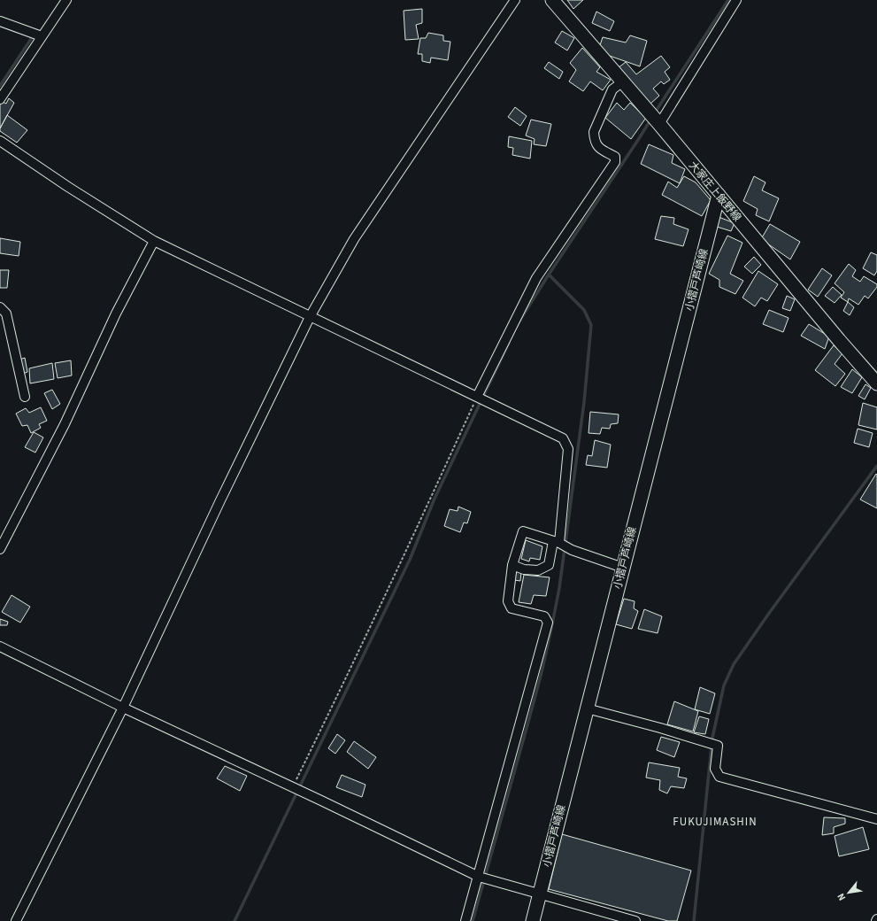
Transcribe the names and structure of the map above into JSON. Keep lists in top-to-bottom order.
{
  "streets": {
    "main road": ["大家庄上飯野線", "小摺戸芦崎線"]
  },
  "crossings": [
    ["大家庄上飯野線", "小摺戸芦崎線"]
  ],
  "districts": ["FUKUJIMASHIN"],
  "north": "bottom left"
}
